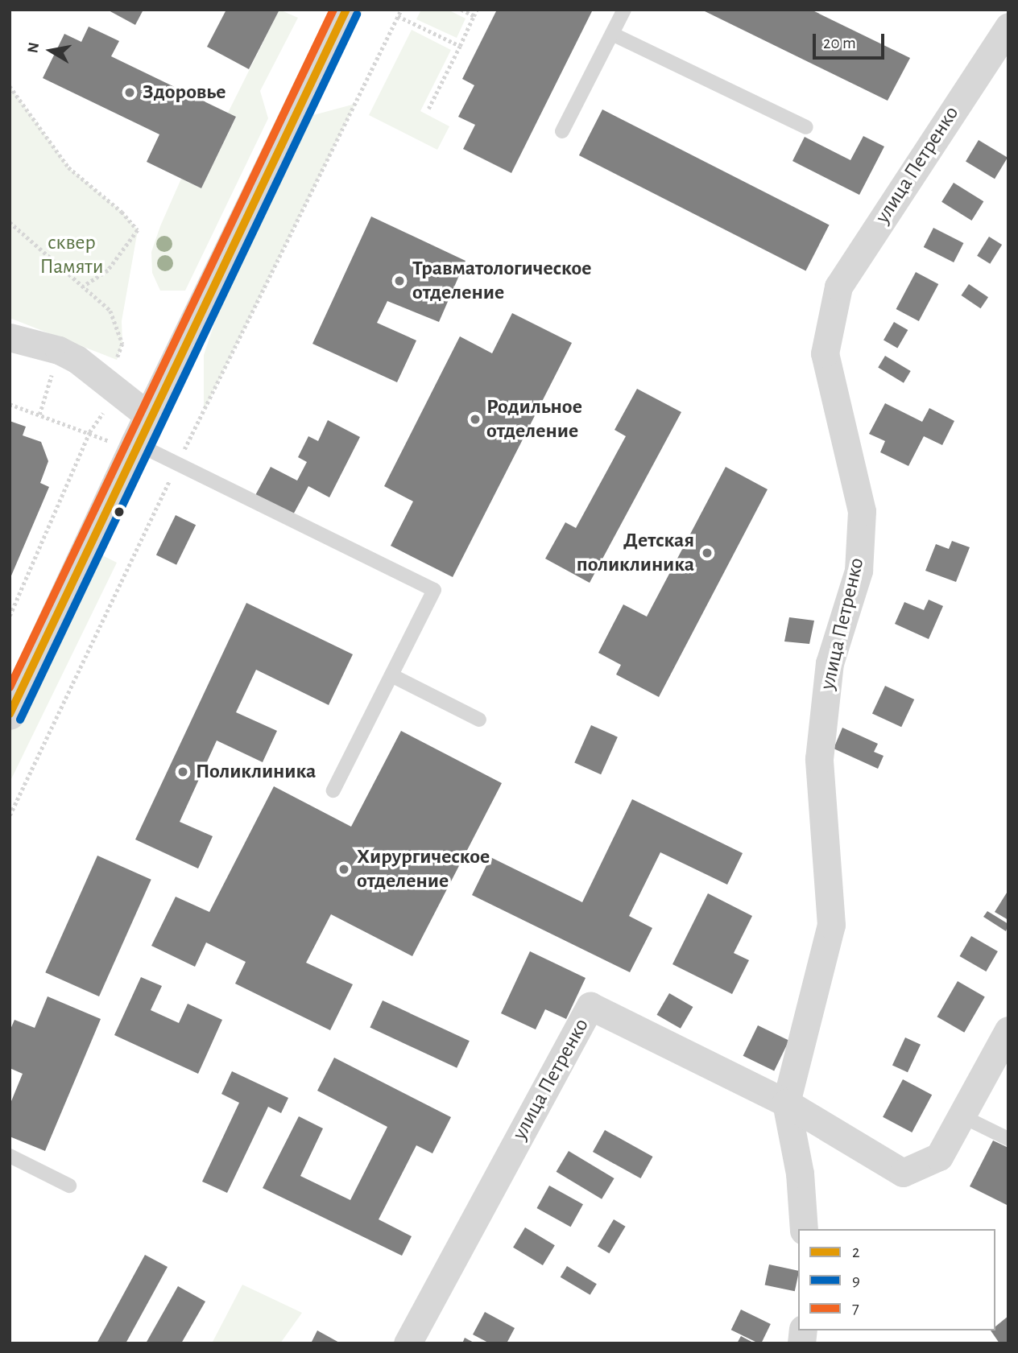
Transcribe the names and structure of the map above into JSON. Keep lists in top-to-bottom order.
{
  "streets": {
    "street": ["улица Петренко"]
  },
  "parks": ["сквер Памяти"],
  "places": [
    "Здоровье",
    "Травматологическое отделение",
    "Родильное отделение",
    "Детская поликлиника",
    "Поликлиника",
    "Хирургическое отделение"
  ],
  "lines": ["transit line 2", "transit line 7", "transit line 9"],
  "legend": ["2", "9", "7"],
  "scale_bar": "20 m",
  "north": "left"
}
